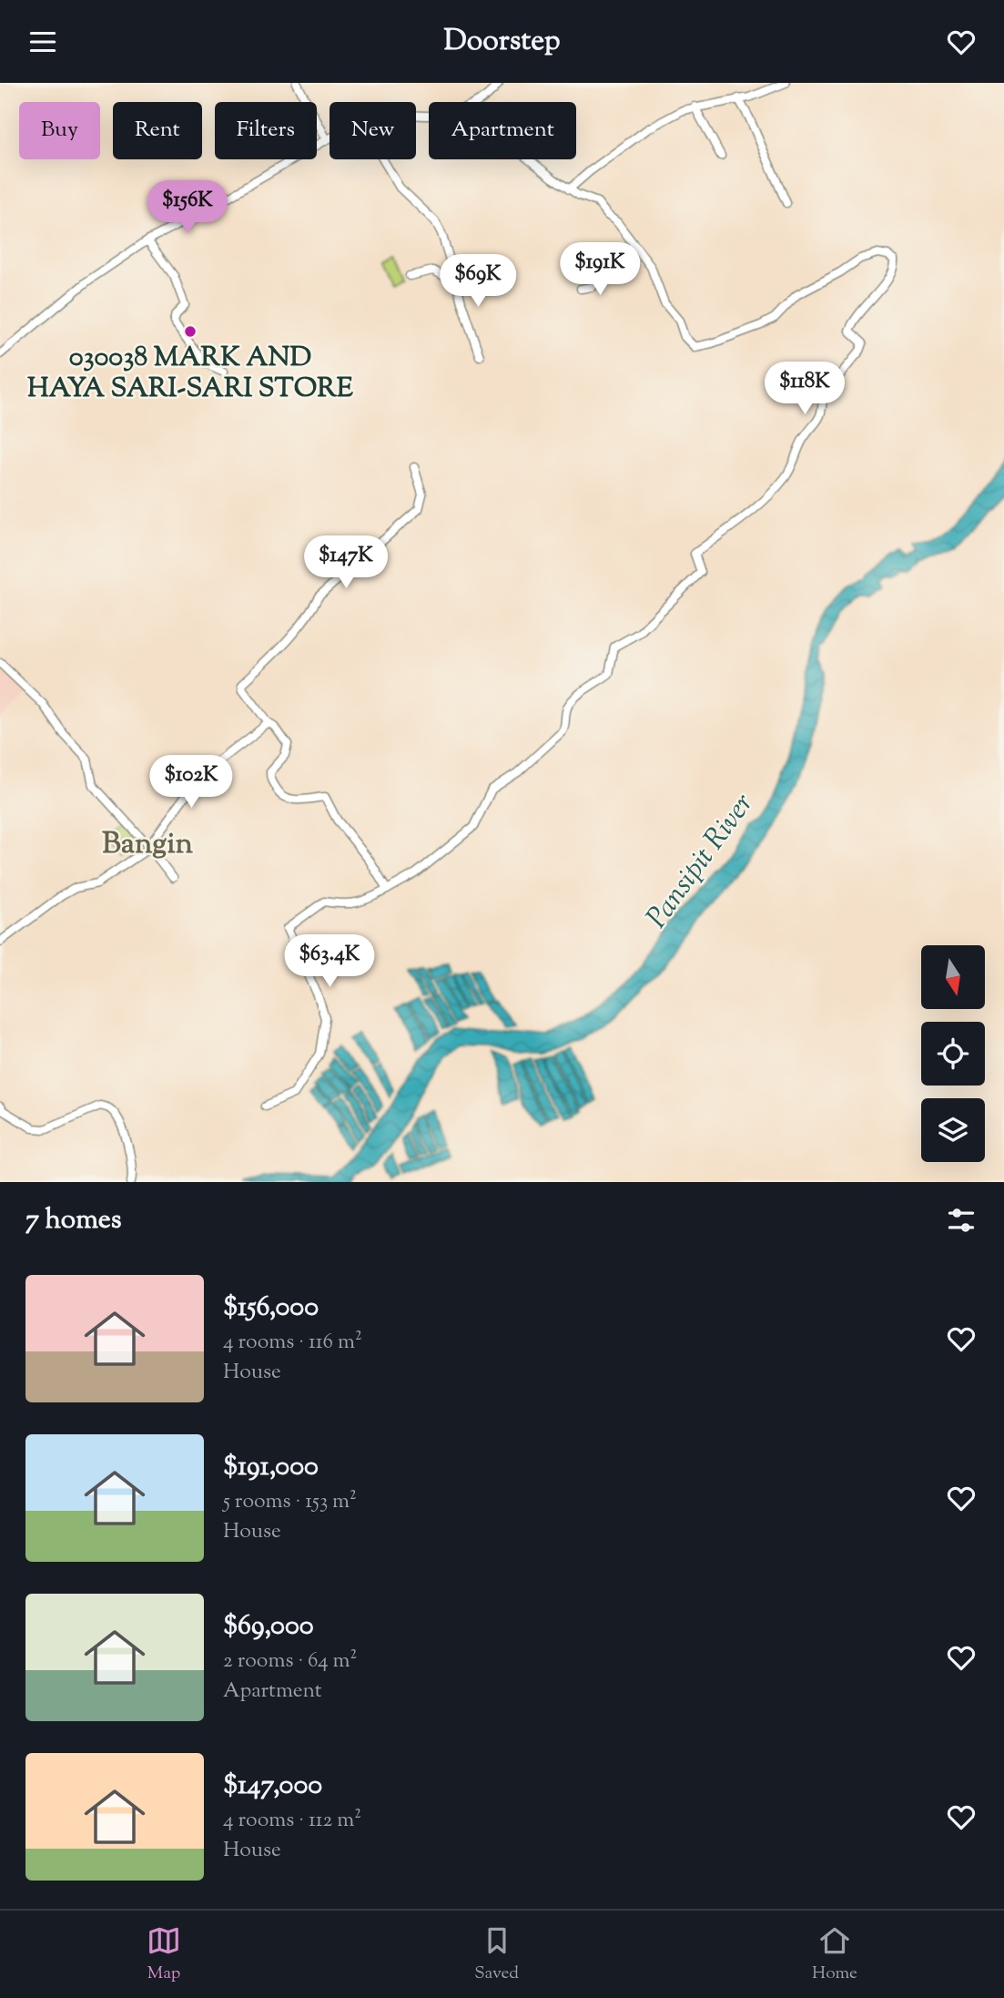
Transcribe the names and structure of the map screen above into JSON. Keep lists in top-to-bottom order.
{
  "districts": ["Bangin"],
  "water": ["Pansipit River"],
  "places": ["030038 MARK AND HAYA SARI-SARI STORE"],
  "north": "bottom",
  "page": {
    "header": "Doorstep",
    "chip": [
      "Buy",
      "Rent",
      "Filters",
      "New",
      "Apartment"
    ],
    "price": [
      "$156K",
      "$191K",
      "$69K",
      "$118K",
      "$147K",
      "$102K",
      "$63.4K"
    ],
    "heading": "7 homes",
    "list": [
      {
        "name": "$156,000",
        "note": "4 rooms · 116 m² · House"
      },
      {
        "name": "$191,000",
        "note": "5 rooms · 153 m² · House"
      },
      {
        "name": "$69,000",
        "note": "2 rooms · 64 m² · Apartment"
      },
      {
        "name": "$147,000",
        "note": "4 rooms · 112 m² · House"
      }
    ],
    "tabs": ["Map", "Saved", "Home"]
  }
}
